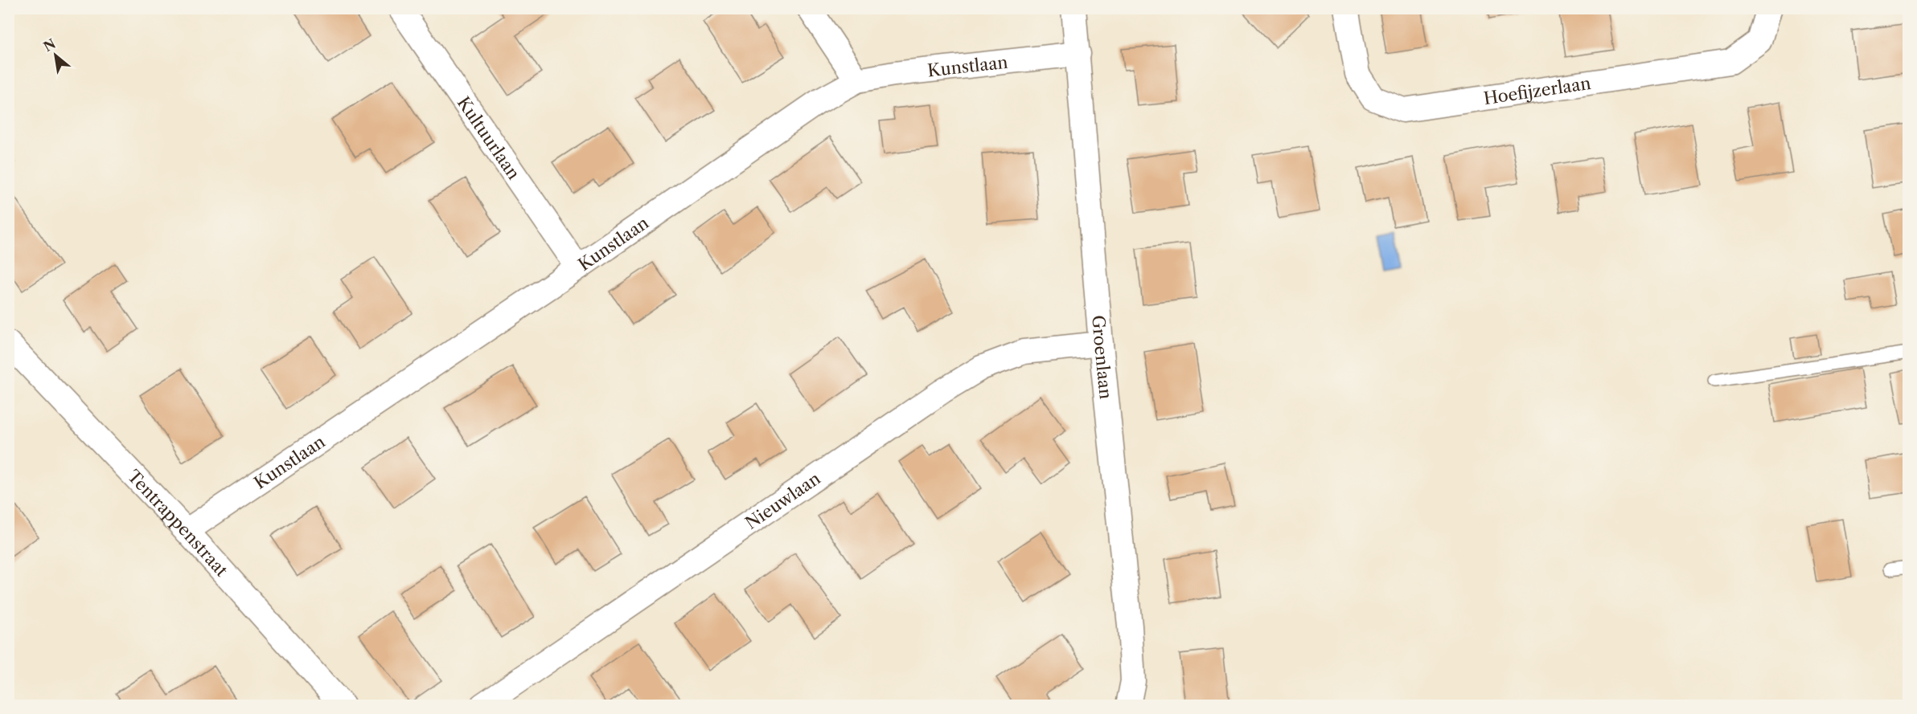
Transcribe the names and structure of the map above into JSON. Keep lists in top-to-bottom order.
{
  "streets": {
    "street": [
      "Kunstlaan",
      "Hoefijzerlaan",
      "Kultuurlaan",
      "Groenlaan",
      "Nieuwlaan",
      "Tentrappenstraat"
    ]
  },
  "crossings": [
    ["Kunstlaan", "Kultuurlaan"],
    ["Kunstlaan", "Groenlaan"],
    ["Kunstlaan", "Tentrappenstraat"],
    ["Groenlaan", "Nieuwlaan"]
  ],
  "north": "top left"
}
